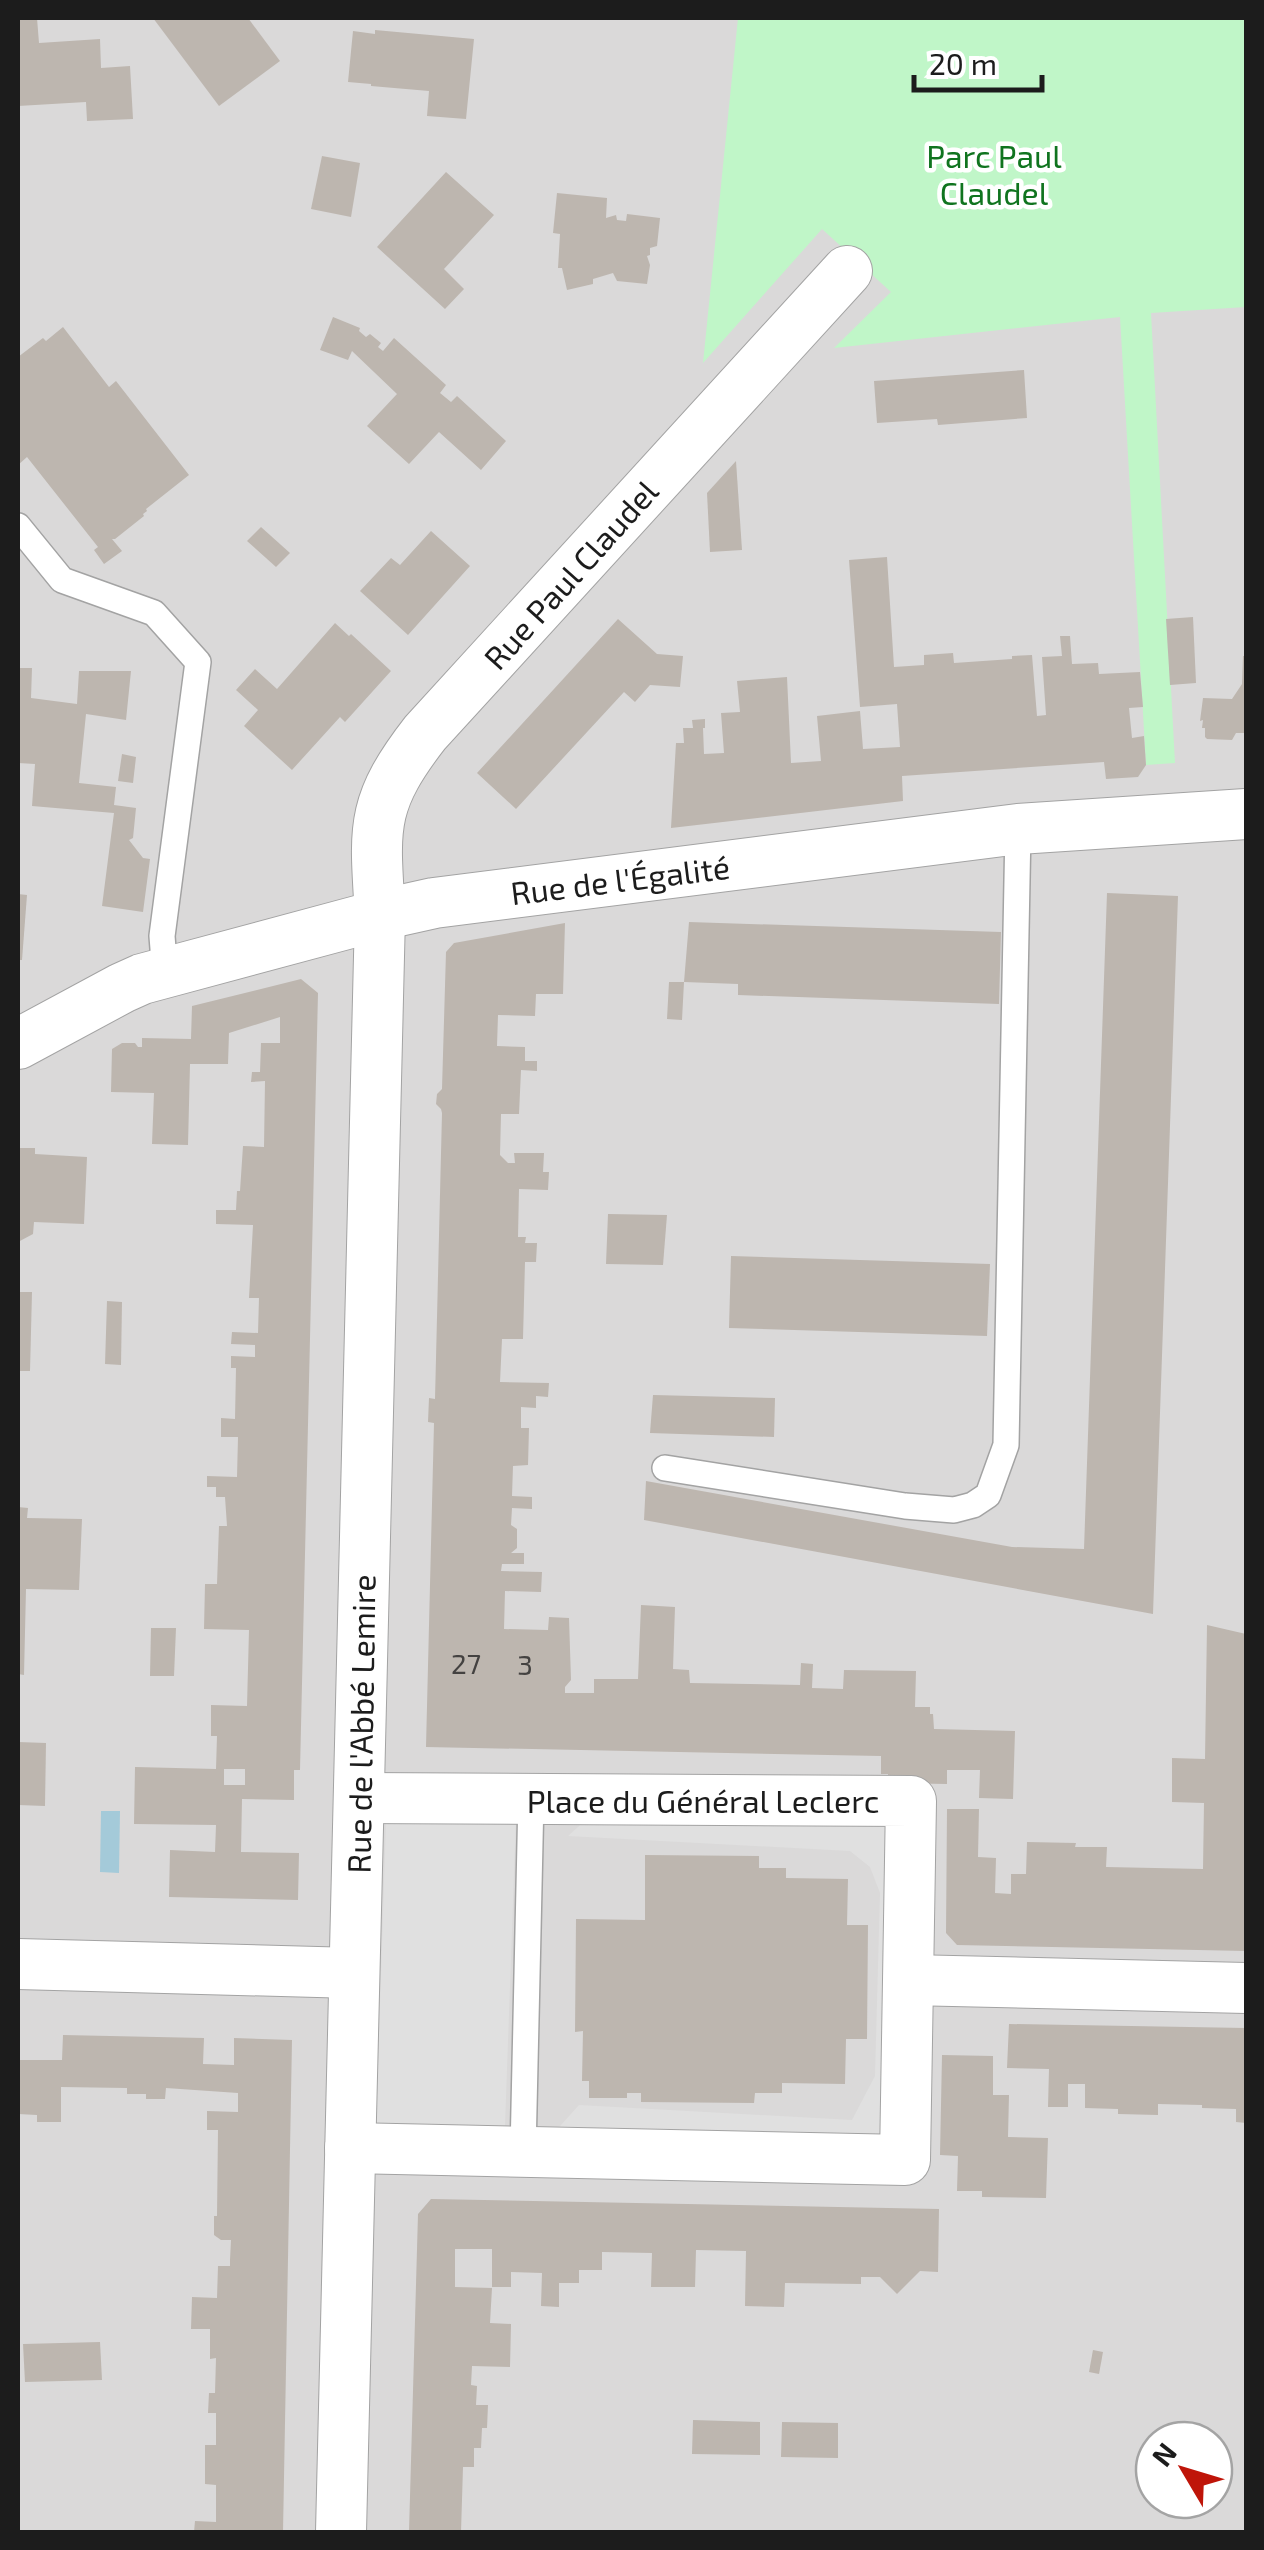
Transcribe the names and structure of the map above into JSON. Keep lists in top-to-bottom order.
{
  "streets": {
    "street": [
      "Rue Paul Claudel",
      "Rue de l'Égalité",
      "Rue de l'Abbé Lemire",
      "Place du Général Leclerc"
    ]
  },
  "crossings": [
    ["Rue Paul Claudel", "Rue de l'Égalité"],
    ["Rue Paul Claudel", "Rue de l'Abbé Lemire"],
    ["Rue de l'Égalité", "Rue de l'Abbé Lemire"],
    ["Rue de l'Abbé Lemire", "Place du Général Leclerc"]
  ],
  "parks": ["Parc Paul Claudel"],
  "house_numbers": ["27", "3"],
  "scale_bar": "20 m",
  "north": "top left"
}
